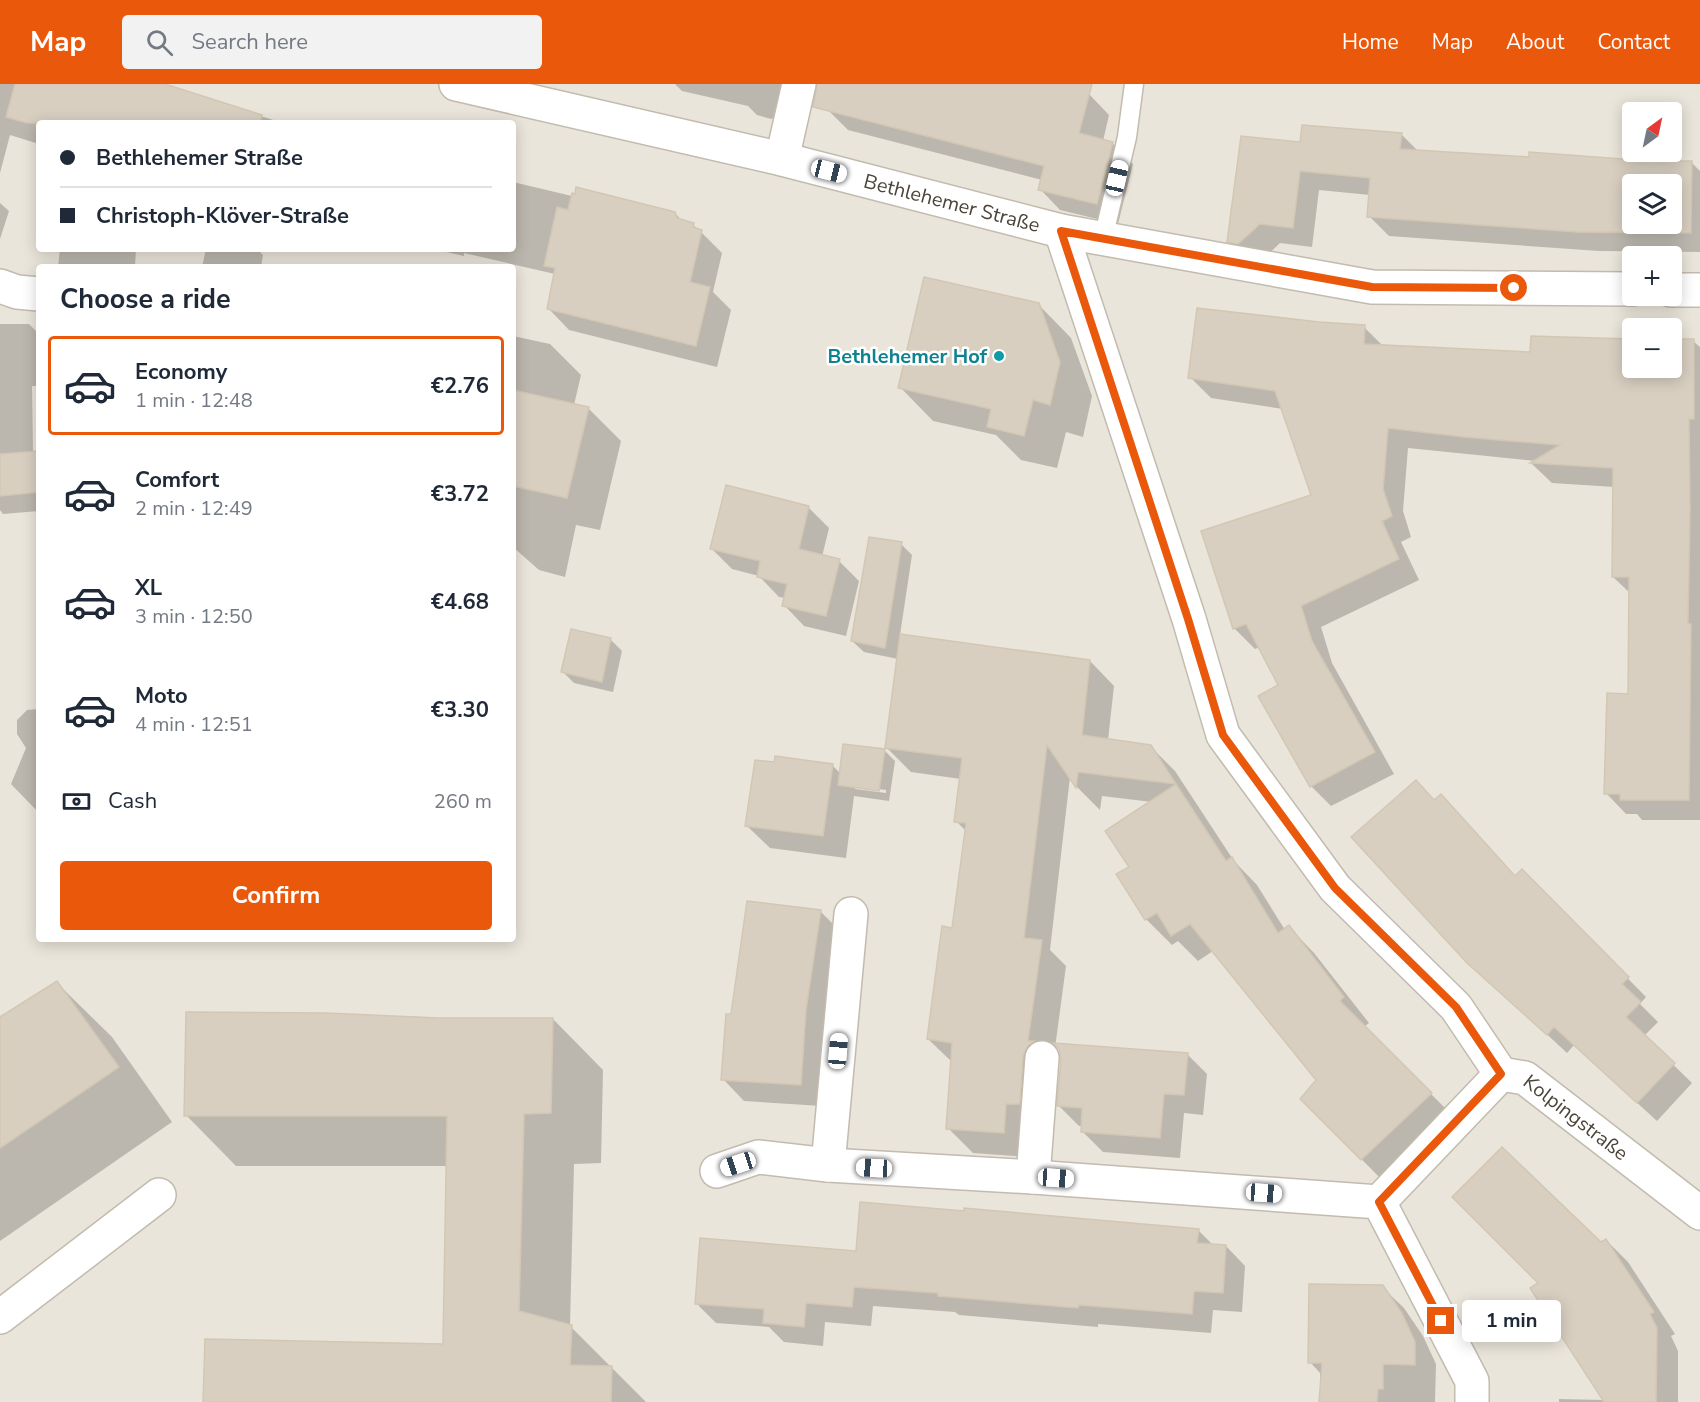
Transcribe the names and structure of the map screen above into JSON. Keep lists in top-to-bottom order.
{
  "streets": {
    "street": ["Bethlehemer Straße", "Kolpingstraße"]
  },
  "crossings": [
    ["Bethlehemer Straße", "Kolpingstraße"]
  ],
  "places": ["Bethlehemer Hof"],
  "north": "top right",
  "page": {
    "header": "Map",
    "search": "Search here",
    "nav": [
      "Home",
      "Map",
      "About",
      "Contact"
    ],
    "map_buttons": ["+", "−"],
    "banner": ["Bethlehemer Straße", "Christoph-Klöver-Straße"],
    "heading": "Choose a ride",
    "list": [
      {
        "name": "Economy",
        "note": "1 min · 12:48",
        "value": "€2.76"
      },
      {
        "name": "Comfort",
        "note": "2 min · 12:49",
        "value": "€3.72"
      },
      {
        "name": "XL",
        "note": "3 min · 12:50",
        "value": "€4.68"
      },
      {
        "name": "Moto",
        "note": "4 min · 12:51",
        "value": "€3.30"
      }
    ],
    "pay": ["Cash", "260 m"],
    "buttons": "Confirm",
    "bubble": "1 min"
  }
}
